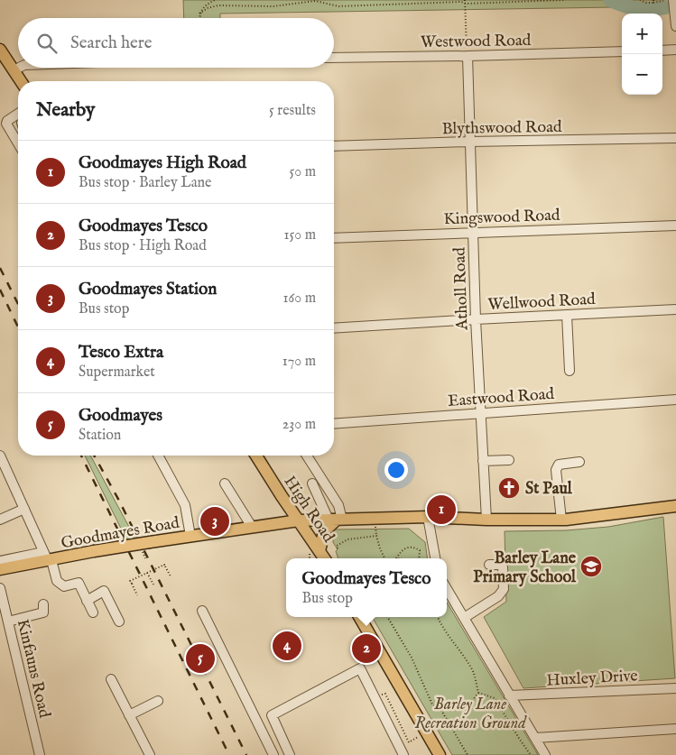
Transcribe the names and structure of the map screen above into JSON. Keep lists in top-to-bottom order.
{
  "streets": {
    "main road": ["High Road", "Goodmayes Road"],
    "street": [
      "Westwood Road",
      "Blythswood Road",
      "Kingswood Road",
      "Atholl Road",
      "Wellwood Road",
      "Eastwood Road",
      "Kinfauns Road",
      "Huxley Drive"
    ]
  },
  "crossings": [
    ["Westwood Road", "Atholl Road"],
    ["Blythswood Road", "Atholl Road"],
    ["Kingswood Road", "Atholl Road"],
    ["Atholl Road", "Wellwood Road"],
    ["Atholl Road", "Eastwood Road"],
    ["Atholl Road", "Goodmayes Road"],
    ["High Road", "Goodmayes Road"]
  ],
  "parks": ["Barley Lane Recreation Ground"],
  "places": {
    "church": ["St Paul"],
    "school or university": ["Barley Lane Primary School"]
  },
  "page": {
    "map_buttons": ["+", "−"],
    "search": "Search here",
    "heading": ["Nearby", "5 results"],
    "list": [
      {
        "mark": "1",
        "name": "Goodmayes High Road",
        "note": "Bus stop · Barley Lane",
        "value": "50 m"
      },
      {
        "mark": "2",
        "name": "Goodmayes Tesco",
        "note": "Bus stop · High Road",
        "value": "150 m"
      },
      {
        "mark": "3",
        "name": "Goodmayes Station",
        "note": "Bus stop",
        "value": "160 m"
      },
      {
        "mark": "4",
        "name": "Tesco Extra",
        "note": "Supermarket",
        "value": "170 m"
      },
      {
        "mark": "5",
        "name": "Goodmayes",
        "note": "Station",
        "value": "230 m"
      }
    ],
    "pins": [
      "1",
      "3",
      "4",
      "2",
      "5"
    ],
    "popup": ["Goodmayes Tesco", "Bus stop"]
  }
}
